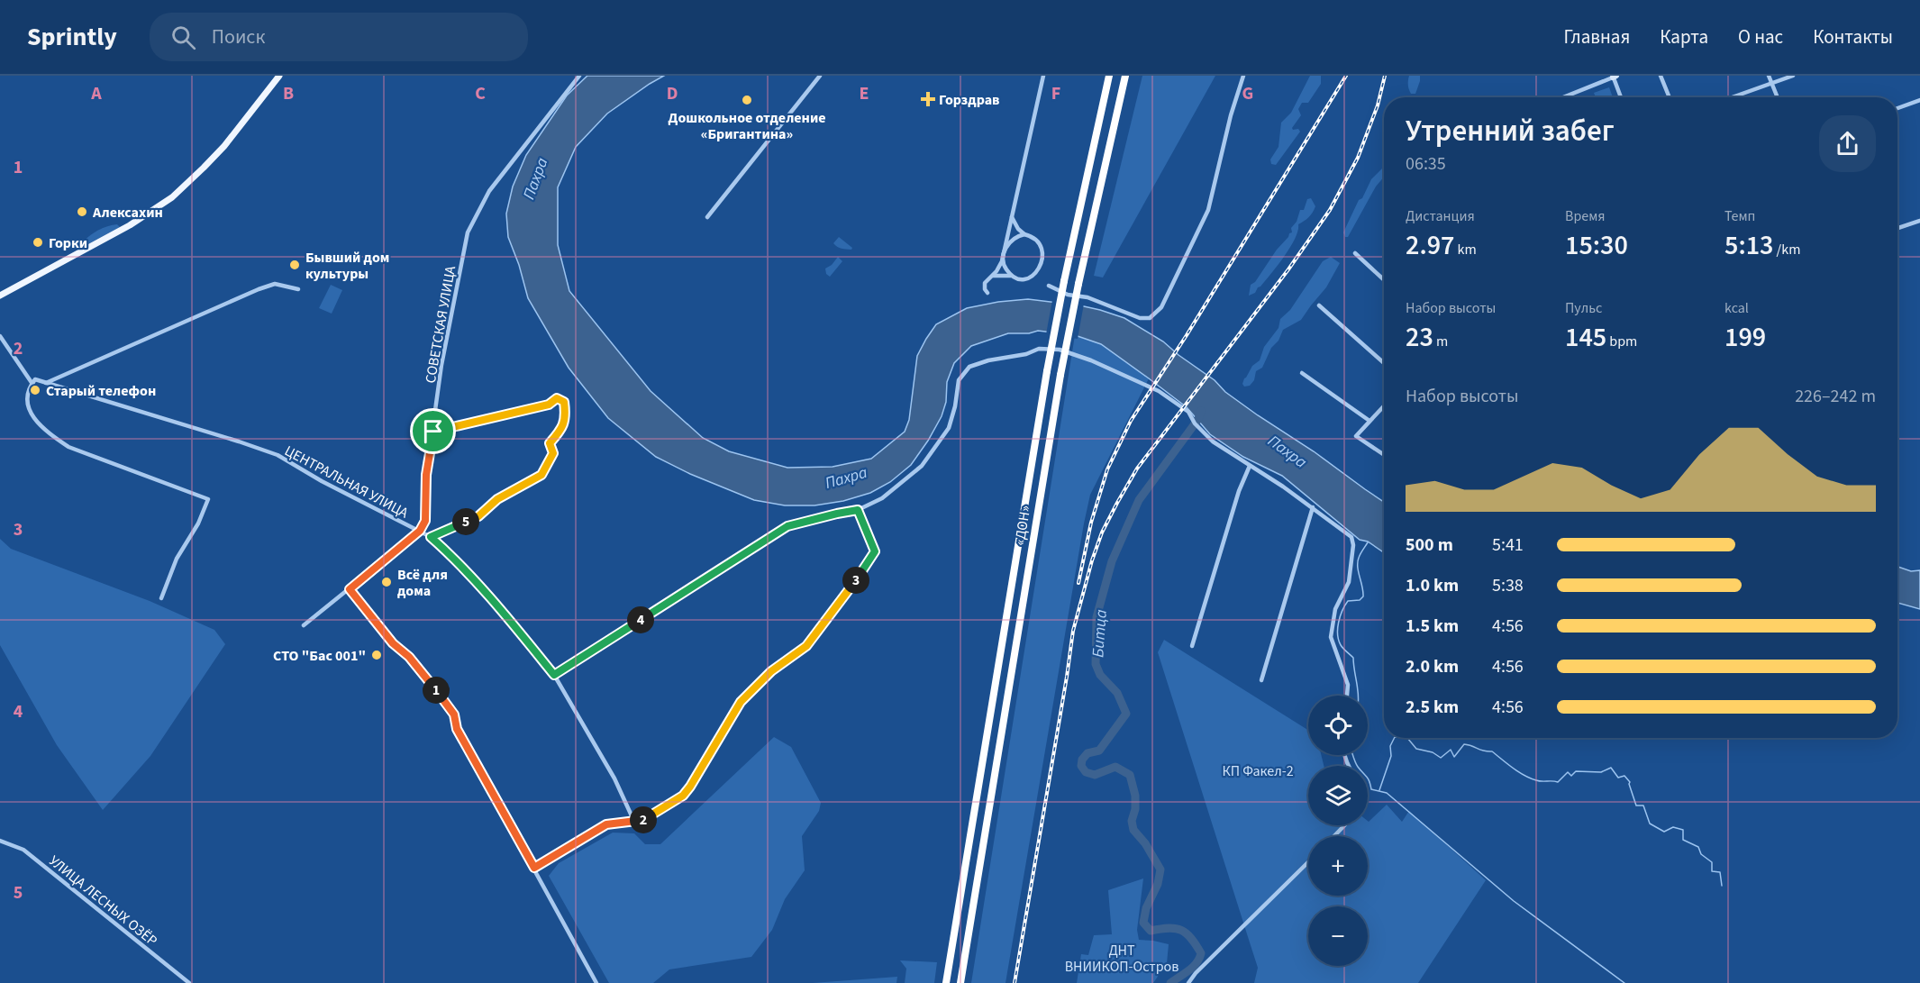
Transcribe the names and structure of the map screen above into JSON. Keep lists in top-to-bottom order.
{
  "streets": {
    "highway": ["«ДОН»"],
    "street": ["СОВЕТСКАЯ УЛИЦА", "ЦЕНТРАЛЬНАЯ УЛИЦА", "УЛИЦА ЛЕСНЫХ ОЗЁР"]
  },
  "crossings": [
    ["СОВЕТСКАЯ УЛИЦА", "ЦЕНТРАЛЬНАЯ УЛИЦА"]
  ],
  "water": ["Пахра", "Битца"],
  "parks": ["КП Факел-2", "ДНТ ВНИИКОП-Остров"],
  "places": {
    "health": ["Горздрав"],
    "other": [
      "Дошкольное отделение «Бригантина»",
      "Алексахин",
      "Горки",
      "Бывший дом культуры",
      "Старый телефон",
      "Всё для дома",
      "СТО \"Бас 001\""
    ]
  },
  "page": {
    "header": "Sprintly",
    "search": "Поиск",
    "nav": [
      "Главная",
      "Карта",
      "О нас",
      "Контакты"
    ],
    "heading": ["Утренний забег", "06:35"],
    "stats": [
      ["Дистанция", "2.97 km"],
      ["Время", "15:30"],
      ["Темп", "5:13 /km"],
      ["Набор высоты", "23 m"],
      ["Пульс", "145 bpm"],
      ["kcal", "199"]
    ],
    "chart": ["Набор высоты", "226–242 m"],
    "pins": [
      "5",
      "3",
      "4",
      "1",
      "2"
    ],
    "list": [
      {
        "name": "500 m",
        "note": "5:41"
      },
      {
        "name": "1.0 km",
        "note": "5:38"
      },
      {
        "name": "1.5 km",
        "note": "4:56"
      },
      {
        "name": "2.0 km",
        "note": "4:56"
      },
      {
        "name": "2.5 km",
        "note": "4:56"
      }
    ],
    "map_buttons": ["+", "−"]
  },
  "grid": {
    "columns": [
      "A",
      "B",
      "C",
      "D",
      "E",
      "F",
      "G"
    ],
    "rows": [
      "1",
      "2",
      "3",
      "4",
      "5"
    ]
  }
}
